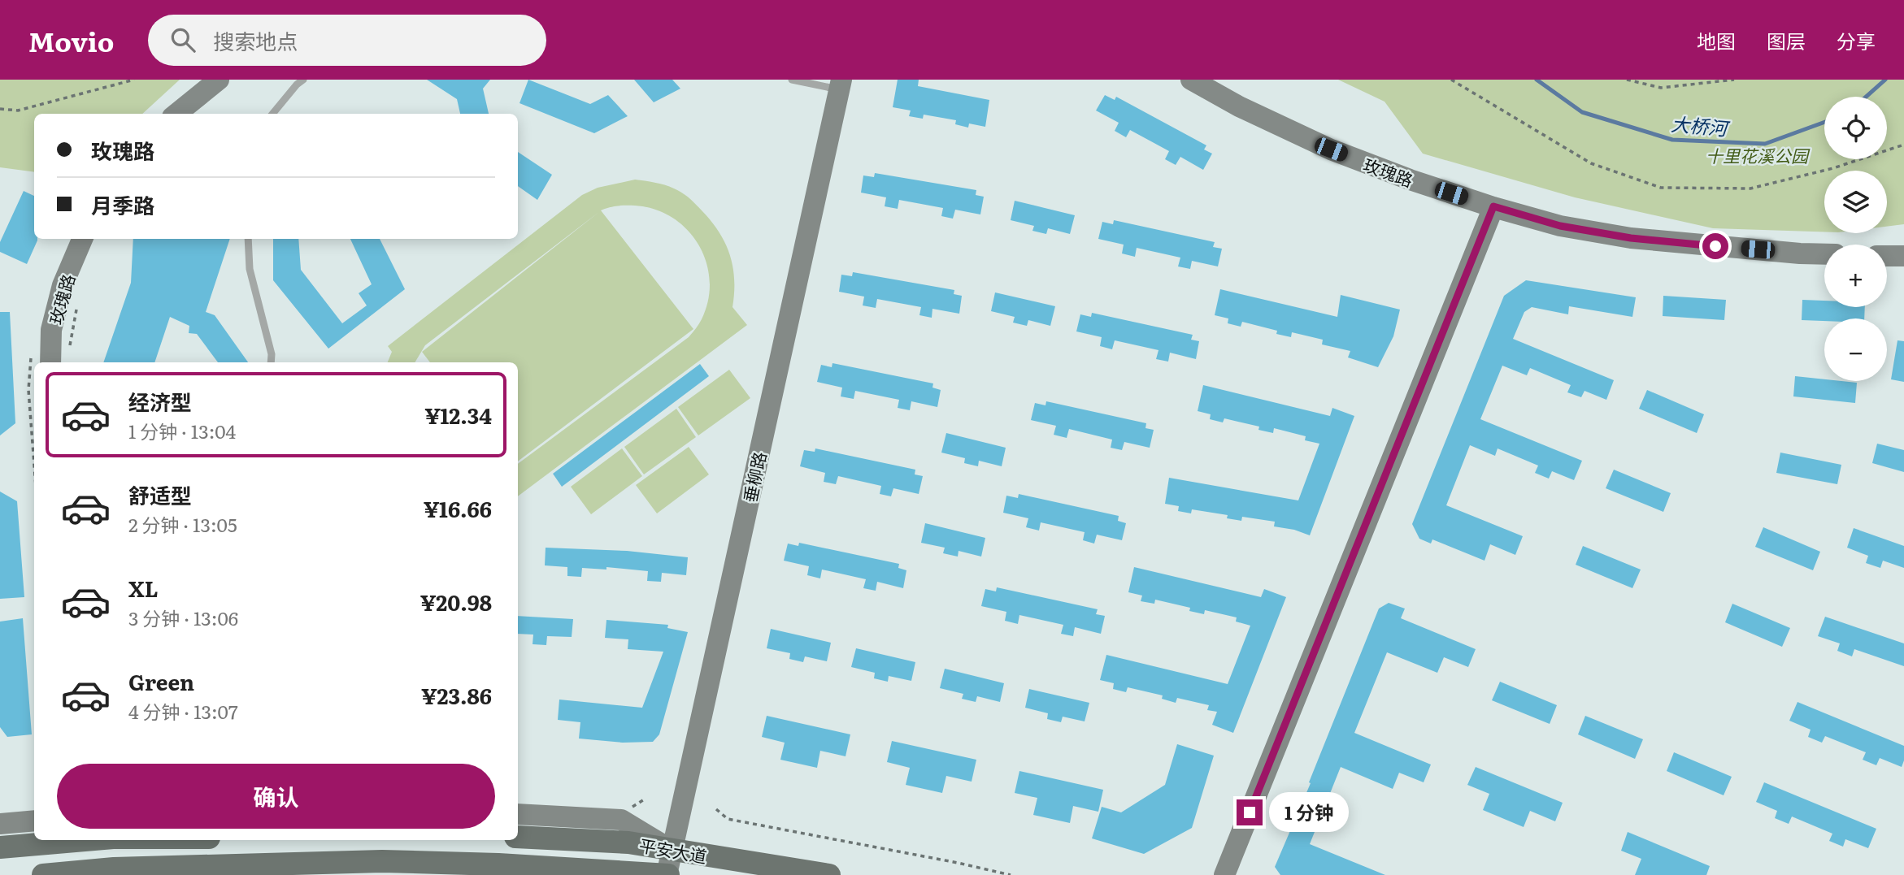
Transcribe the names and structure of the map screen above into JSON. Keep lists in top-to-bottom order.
{
  "streets": {
    "main road": ["平安大道"],
    "street": ["玫瑰路", "垂柳路"]
  },
  "crossings": [
    ["垂柳路", "平安大道"]
  ],
  "water": ["大桥河"],
  "parks": ["十里花溪公园"],
  "page": {
    "header": "Movio",
    "search": "搜索地点",
    "nav": ["地图", "图层", "分享"],
    "map_buttons": ["+", "−"],
    "banner": ["玫瑰路", "月季路"],
    "list": [
      {
        "name": "经济型",
        "note": "1 分钟 · 13:04",
        "value": "¥12.34"
      },
      {
        "name": "舒适型",
        "note": "2 分钟 · 13:05",
        "value": "¥16.66"
      },
      {
        "name": "XL",
        "note": "3 分钟 · 13:06",
        "value": "¥20.98"
      },
      {
        "name": "Green",
        "note": "4 分钟 · 13:07",
        "value": "¥23.86"
      }
    ],
    "buttons": "确认",
    "bubble": "1 分钟"
  }
}
